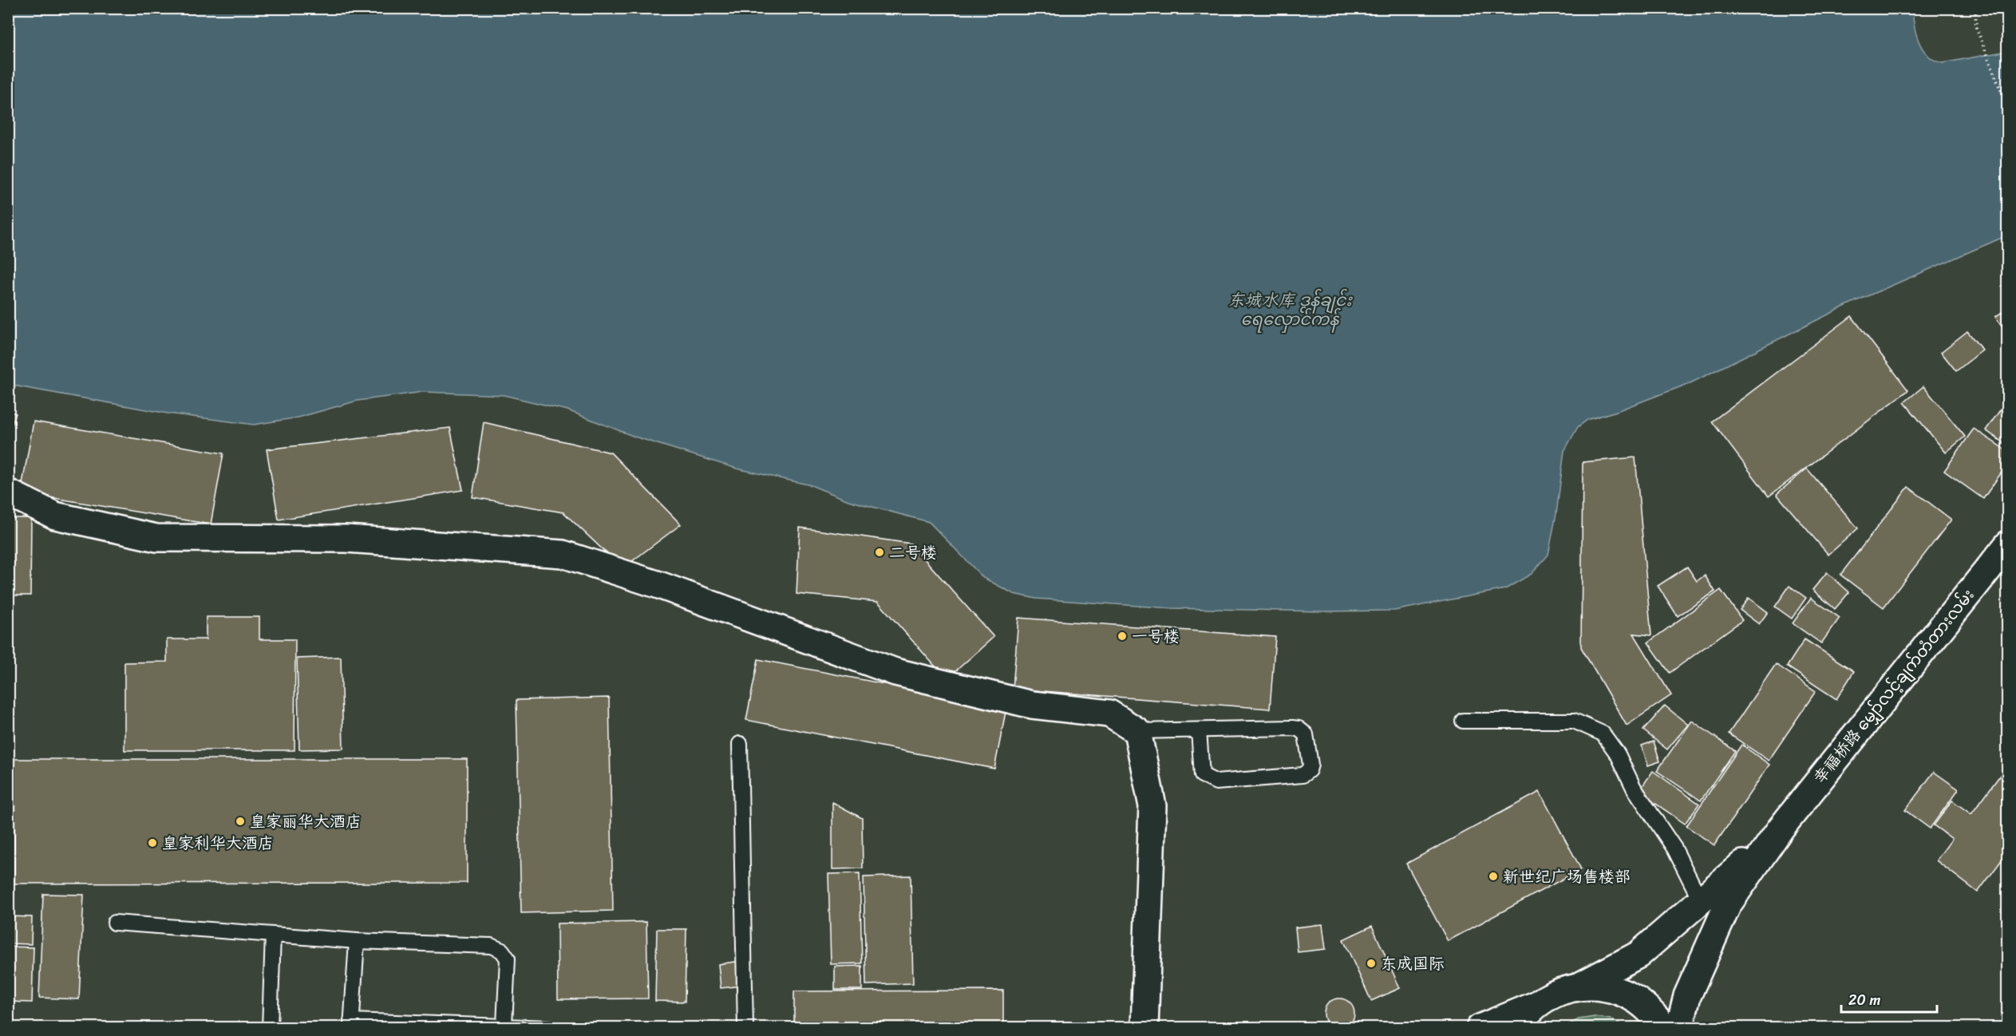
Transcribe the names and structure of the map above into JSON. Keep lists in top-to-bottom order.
{
  "streets": {
    "street": ["幸福桥路 မျှော်လင့်ချက်တံတားလမ်း"]
  },
  "water": ["东城水库 ဒွန်ချင်း ရေလှောင်ကန်"],
  "places": [
    "二号楼",
    "一号楼",
    "皇家丽华大酒店",
    "皇家利华大酒店",
    "新世纪广场售楼部",
    "东成国际"
  ],
  "scale_bar": "20 m"
}
